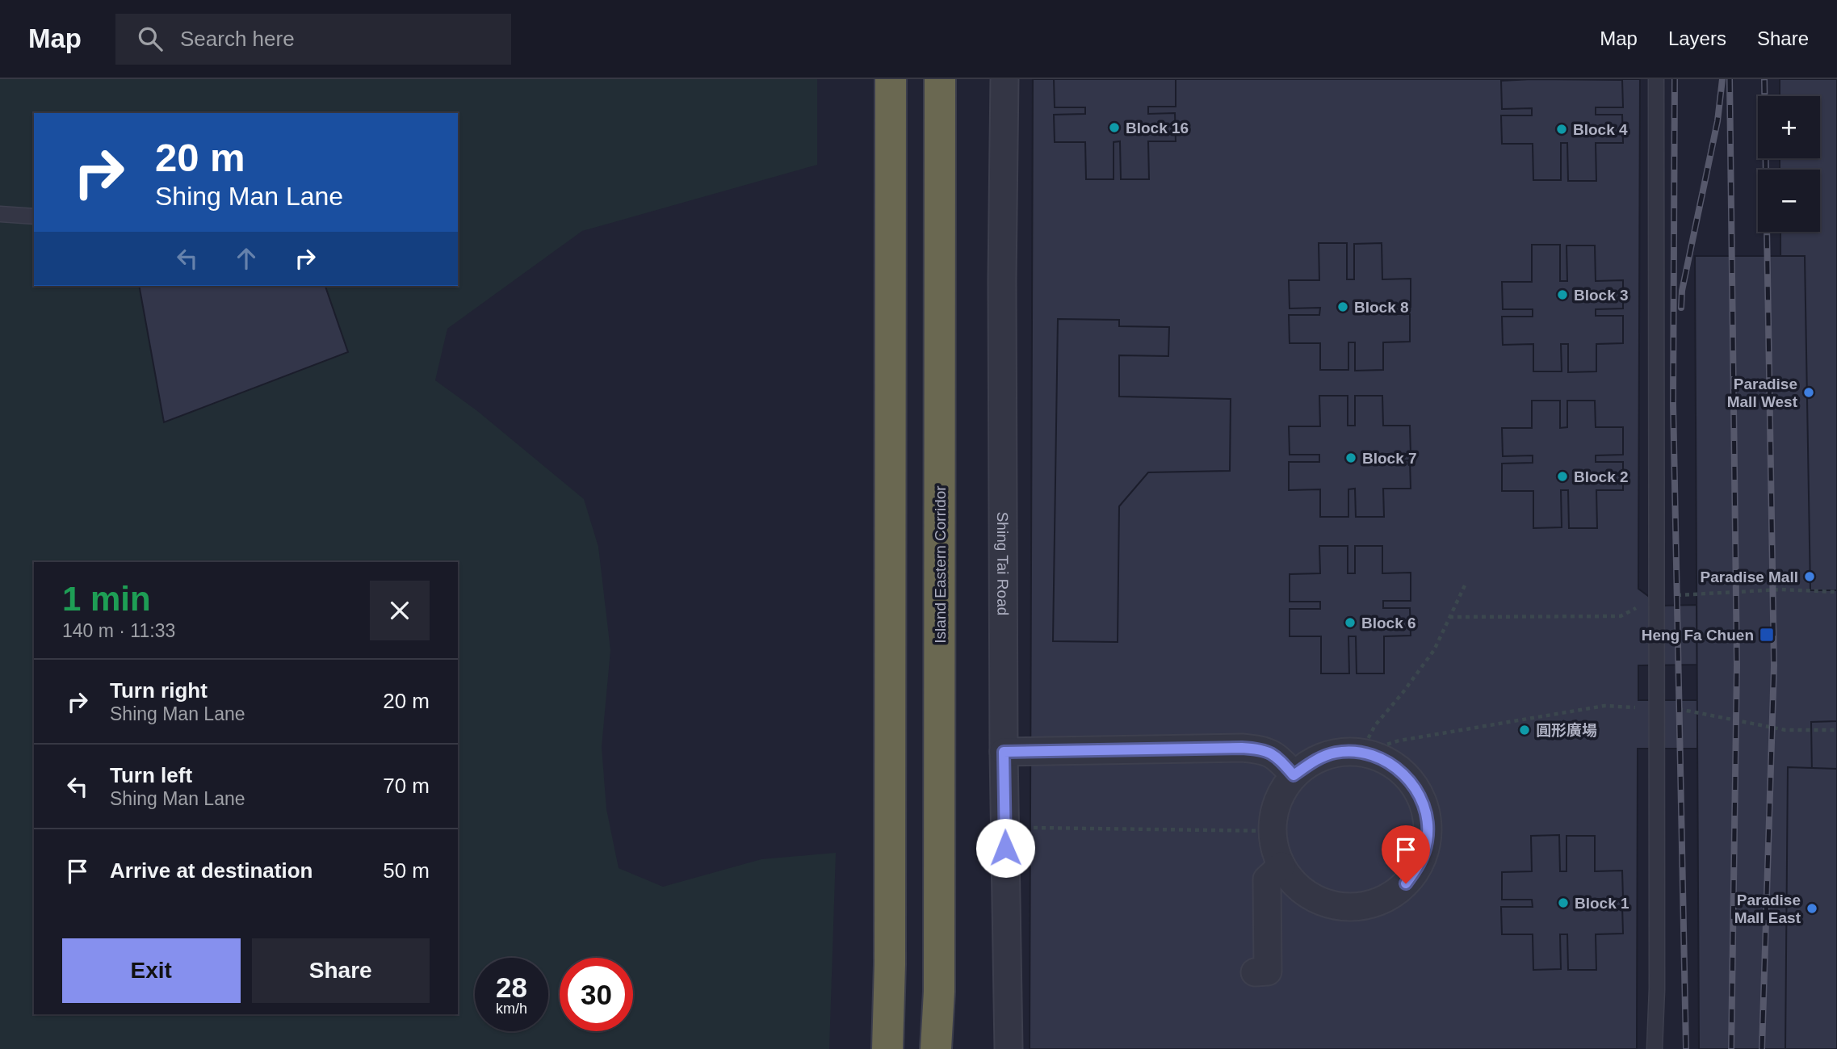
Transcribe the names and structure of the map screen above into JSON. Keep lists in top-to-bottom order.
{
  "streets": {
    "highway": ["Island Eastern Corridor"],
    "street": ["Shing Tai Road"]
  },
  "places": {
    "other": [
      "Block 16",
      "Block 4",
      "Block 3",
      "Block 8",
      "Paradise Mall West",
      "Block 7",
      "Block 2",
      "Paradise Mall",
      "Block 6",
      "圓形廣場",
      "Block 1",
      "Paradise Mall East"
    ],
    "transit": ["Heng Fa Chuen"]
  },
  "page": {
    "header": "Map",
    "search": "Search here",
    "nav": ["Map", "Layers", "Share"],
    "map_buttons": ["+", "−"],
    "turn": ["20 m", "Shing Man Lane"],
    "heading": ["1 min", "140 m · 11:33"],
    "list": [
      {
        "name": "Turn right",
        "note": "Shing Man Lane",
        "value": "20 m"
      },
      {
        "name": "Turn left",
        "note": "Shing Man Lane",
        "value": "70 m"
      },
      {
        "name": "Arrive at destination",
        "value": "50 m"
      }
    ],
    "buttons": ["Exit", "Share"],
    "speed": "28 km/h",
    "limit": "30"
  }
}
